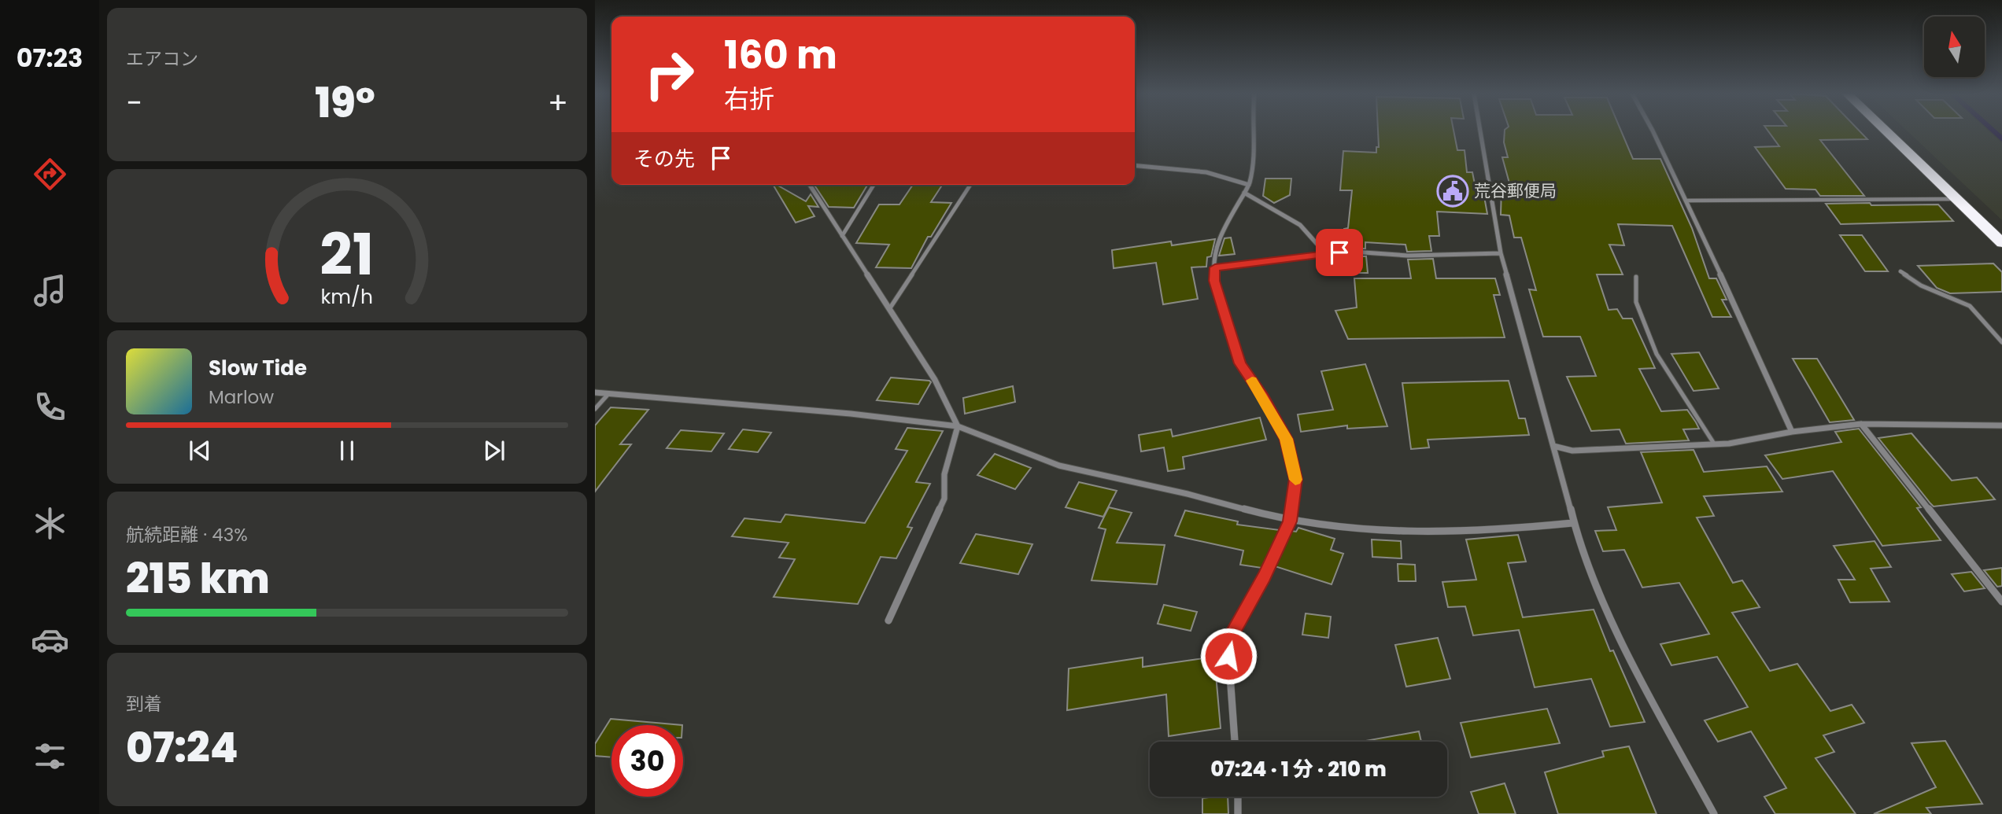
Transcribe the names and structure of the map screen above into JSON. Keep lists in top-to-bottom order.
{
  "places": {
    "public building": ["荒谷郵便局"]
  },
  "north": "top",
  "page": {
    "tabs": "07:23",
    "tile": [
      "エアコン",
      ["航続距離 · 43%", "215 km"],
      ["到着", "07:24"]
    ],
    "turn": ["160 m", "右折"],
    "heat": ["−", "19°", "+"],
    "then": "その先",
    "song": ["Slow Tide", "Marlow"],
    "limit": "30",
    "trip": "07:24 · 1 分 · 210 m",
    "gauge": ["21", "km/h"]
  }
}
